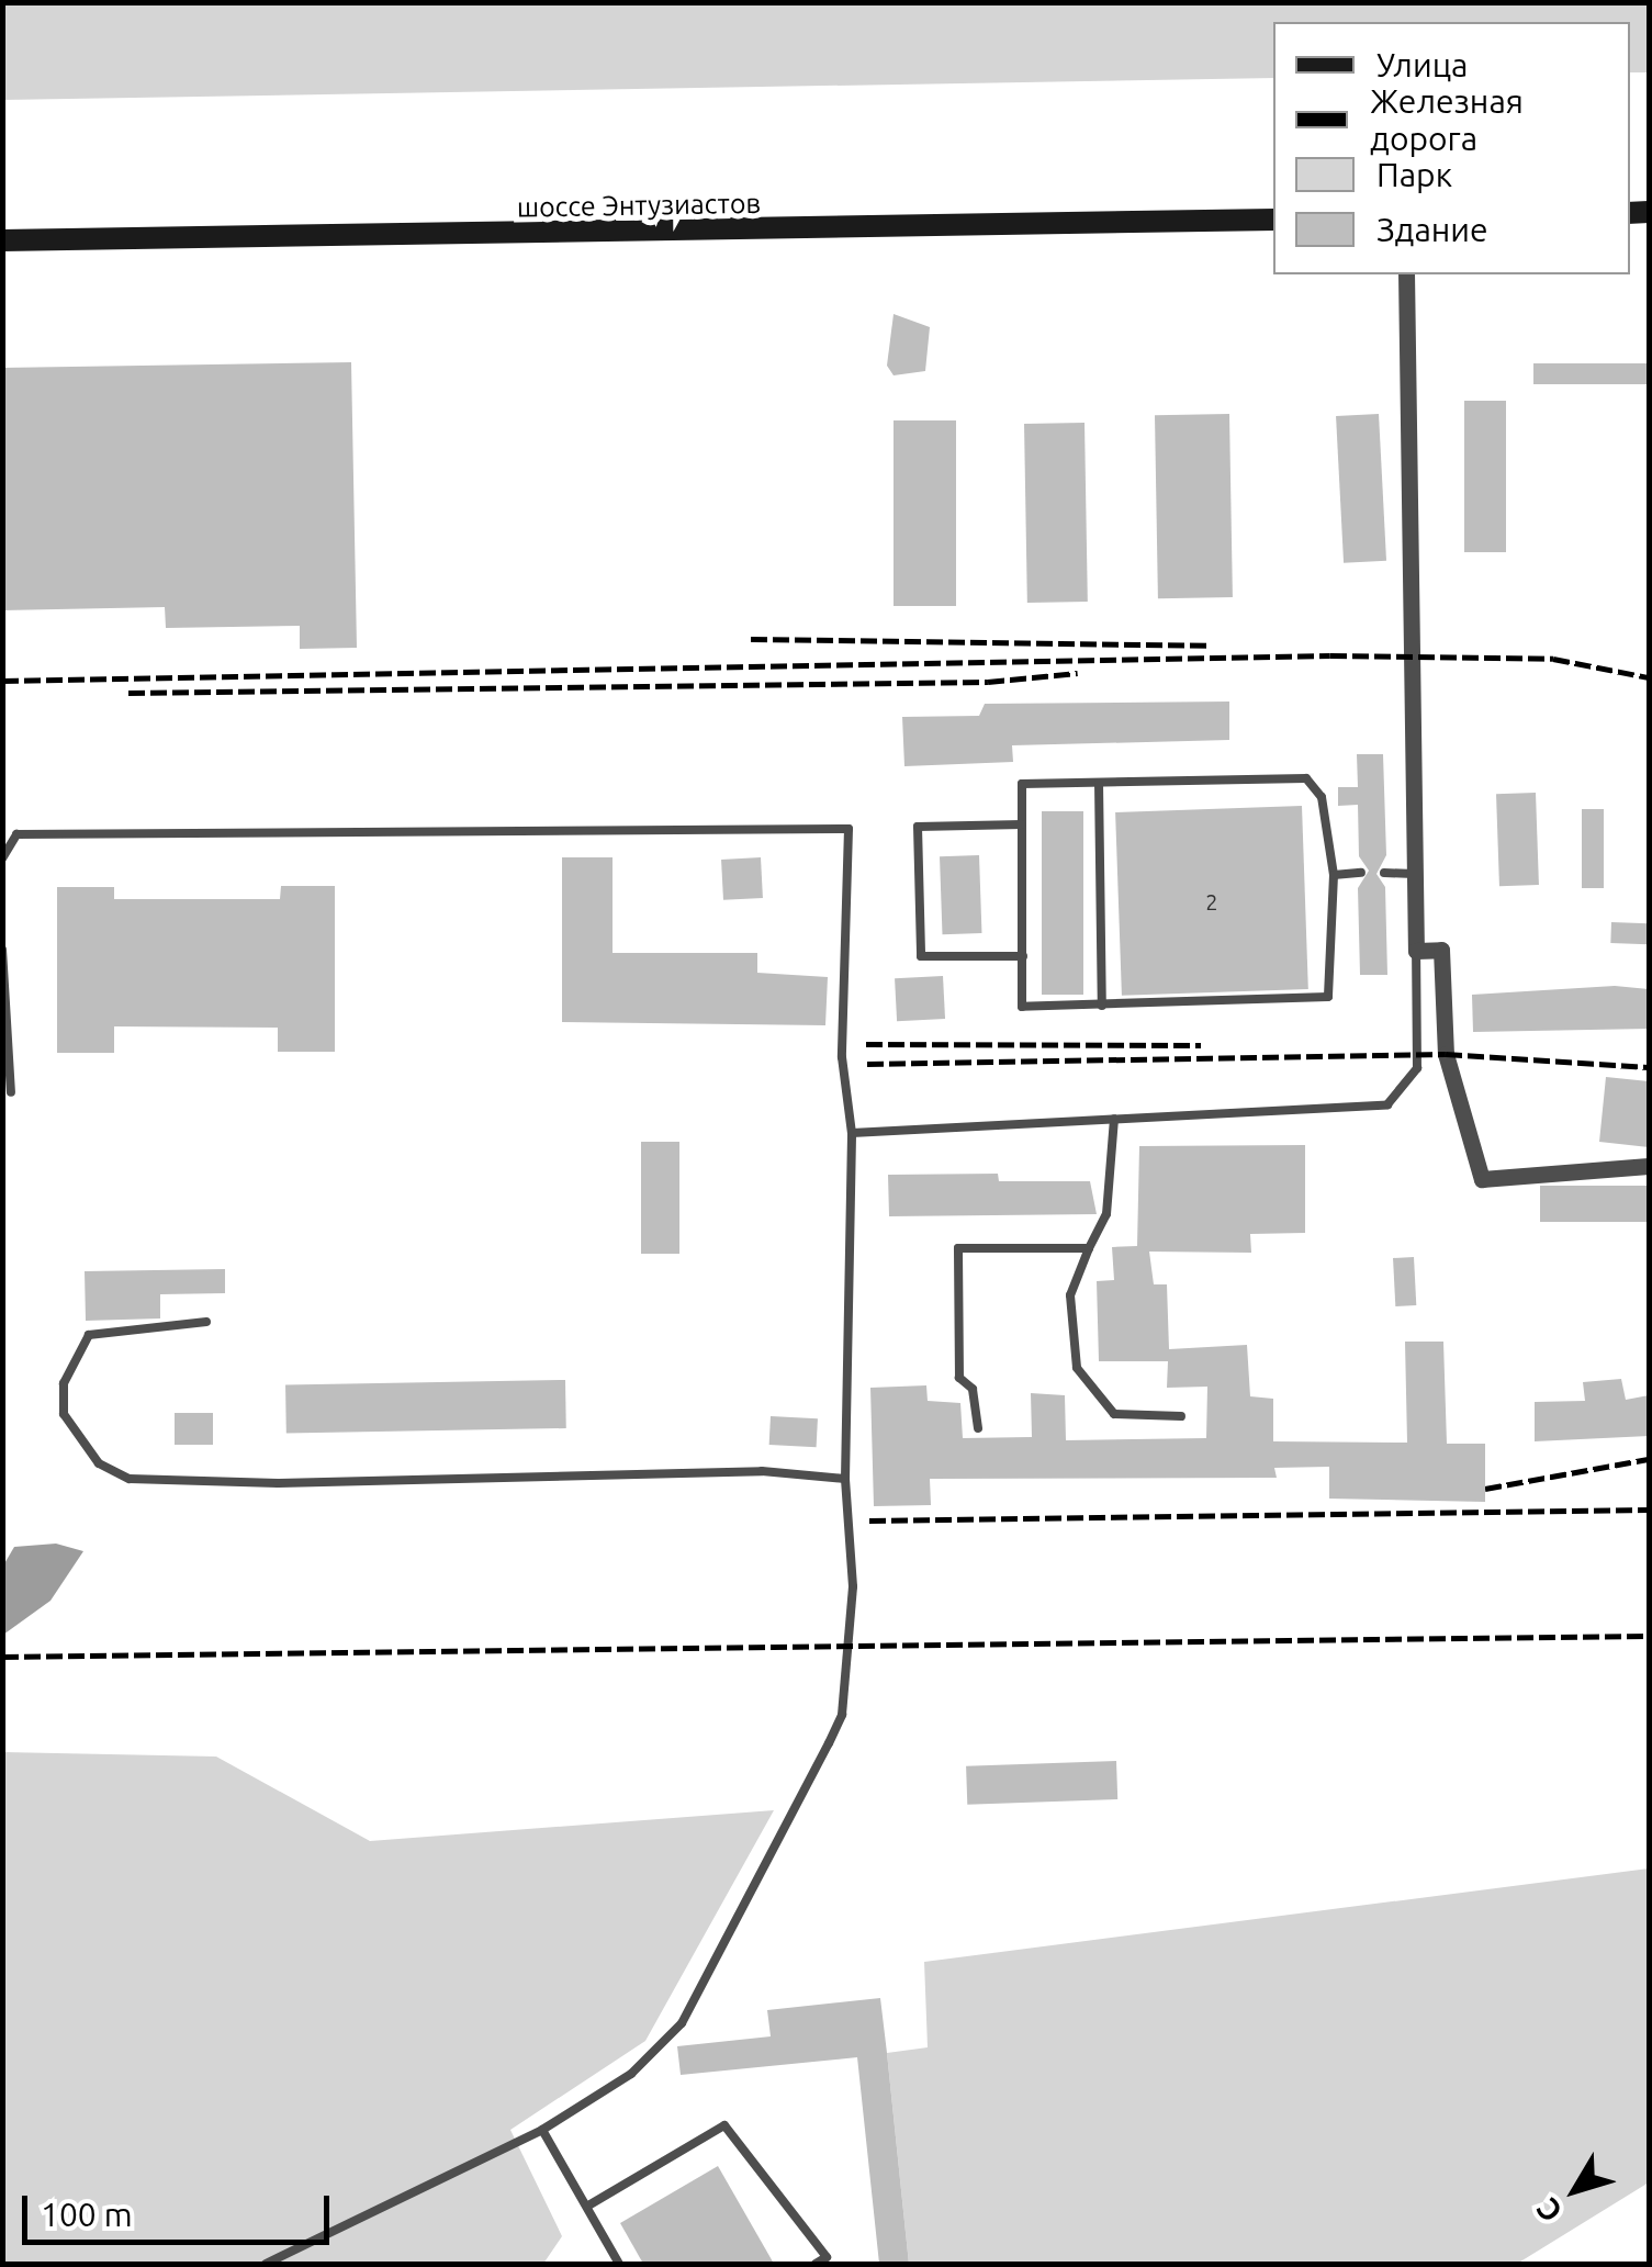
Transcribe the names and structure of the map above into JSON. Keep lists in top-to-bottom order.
{
  "streets": {
    "main road": ["шоссе Энтузиастов"]
  },
  "house_numbers": ["2"],
  "legend": [
    "Улица",
    "Железная дорога",
    "Парк",
    "Здание"
  ],
  "scale_bar": "100 m",
  "north": "bottom left"
}
